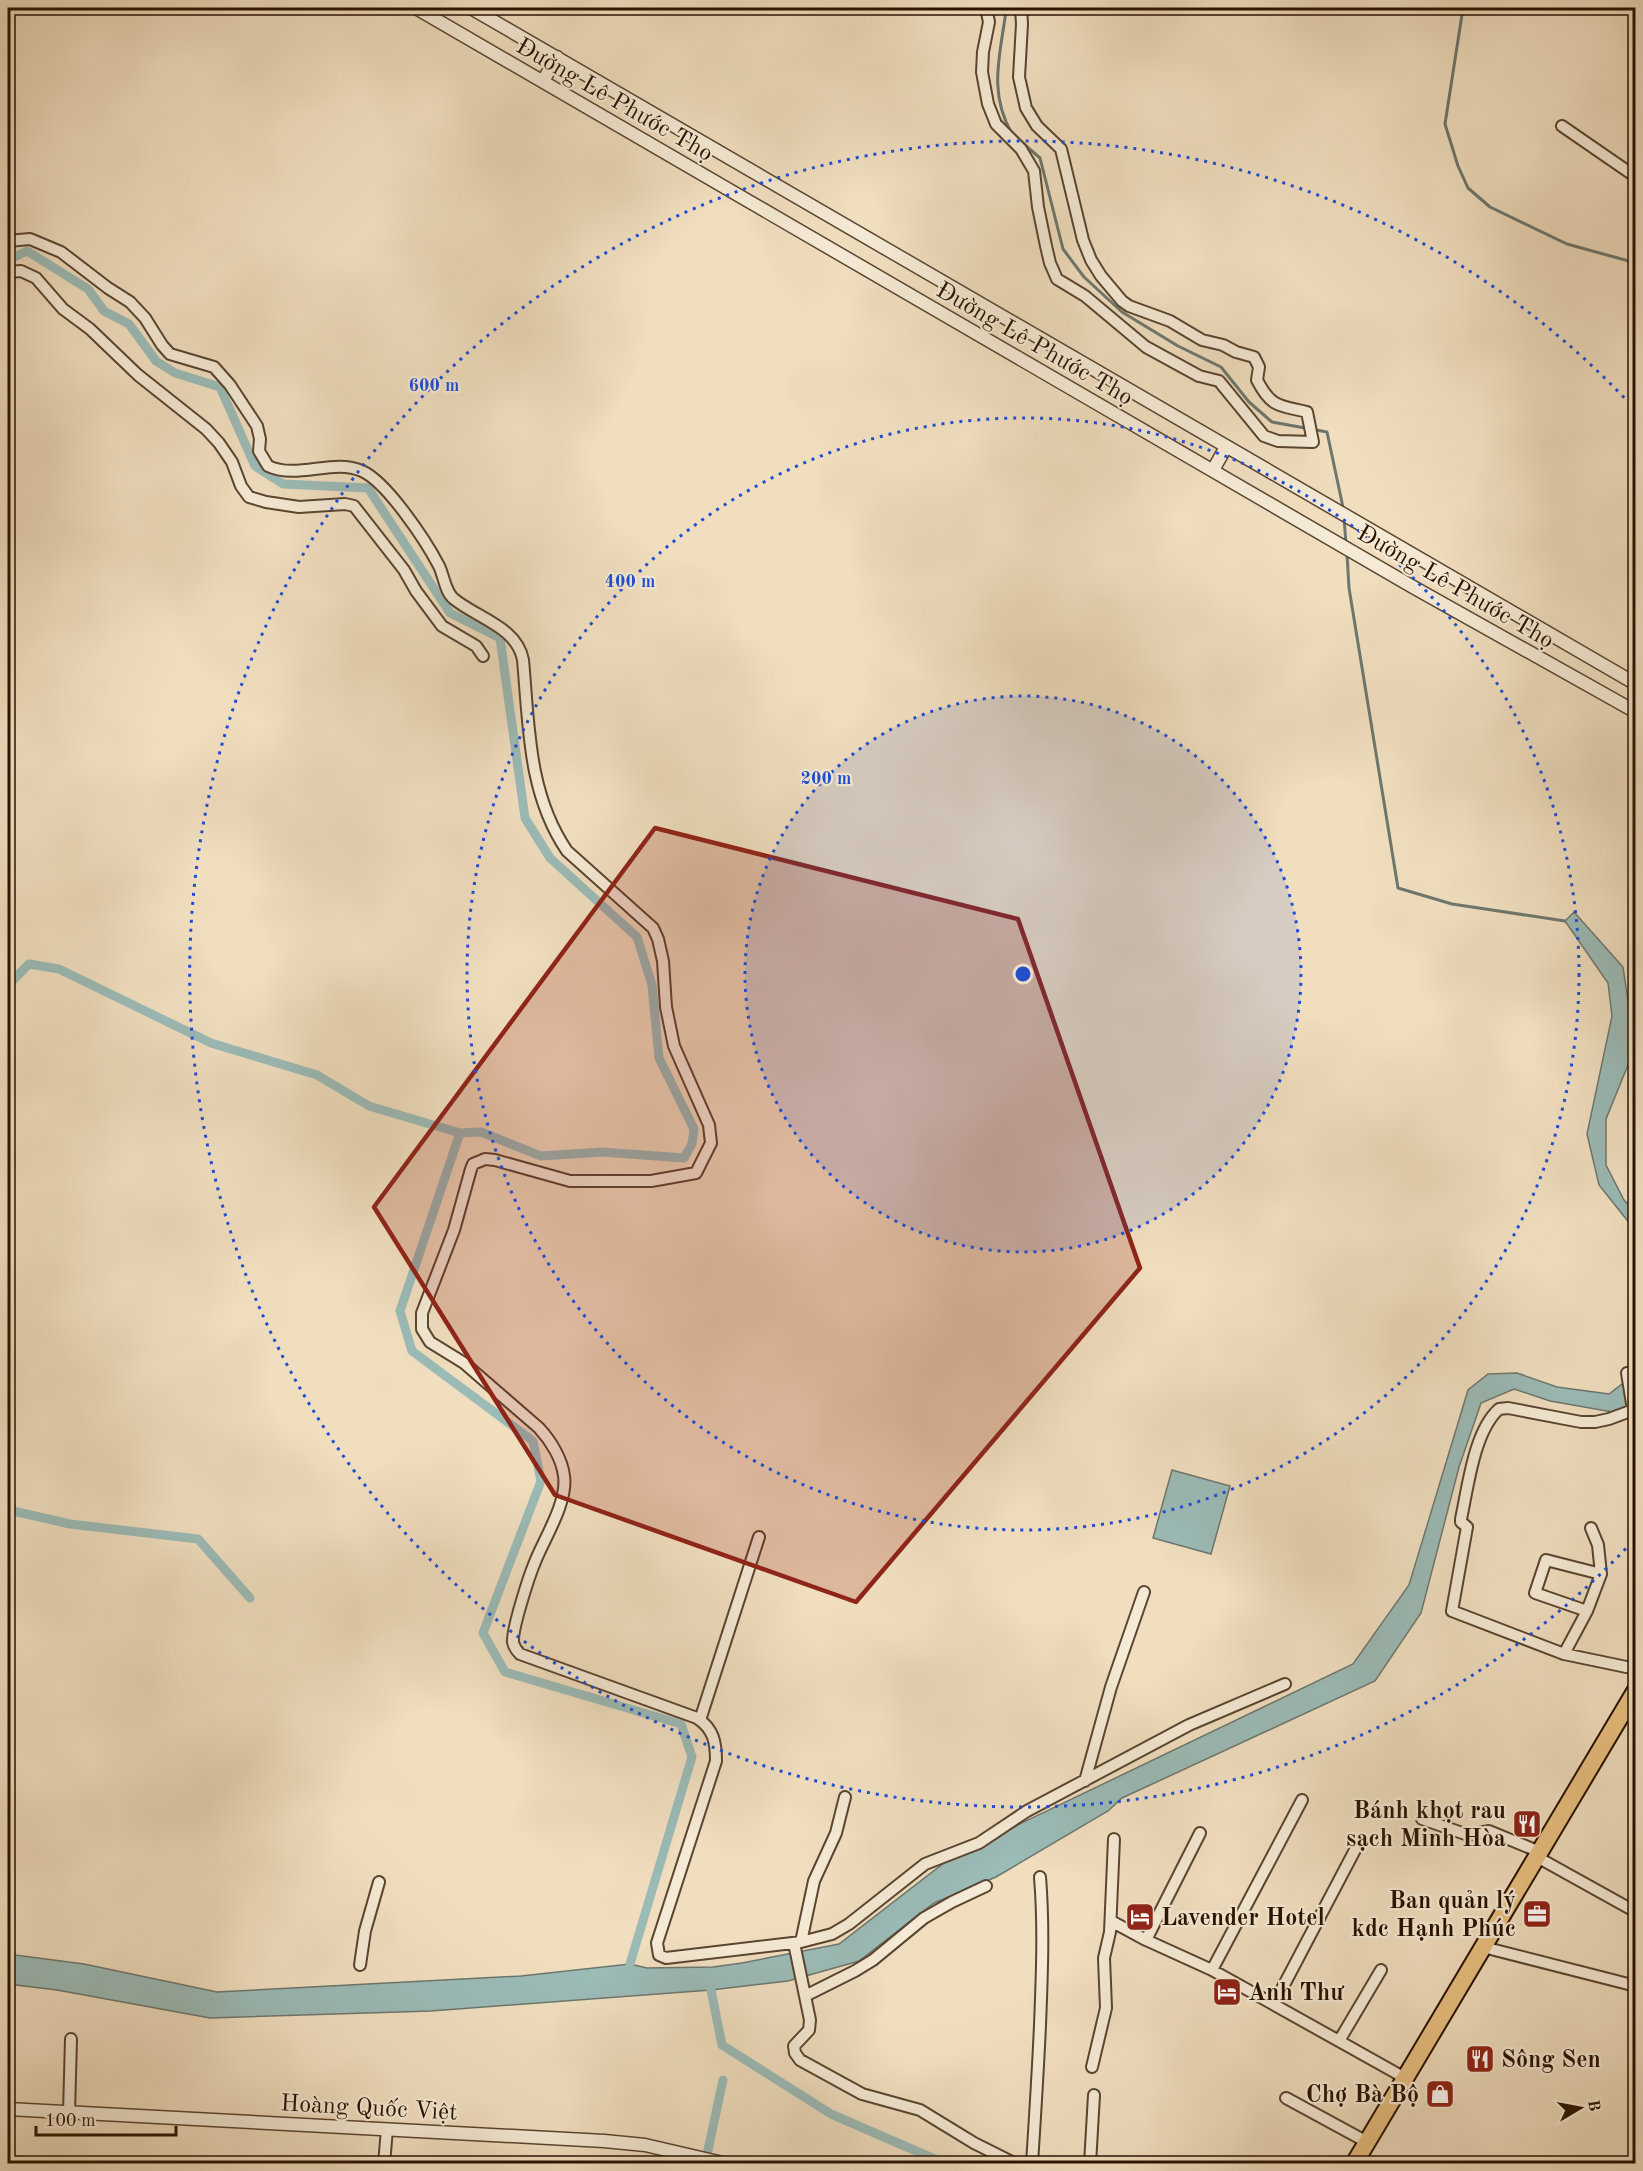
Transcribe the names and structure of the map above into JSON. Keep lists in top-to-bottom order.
{
  "streets": {
    "street": ["Đường Lê Phước Thọ", "Hoàng Quốc Việt"]
  },
  "places": {
    "restaurant": ["Bánh khọt rau sạch Minh Hòa", "Sông Sen"],
    "office": ["Ban quản lý kdc Hạnh Phúc"],
    "hotel": ["Lavender Hotel", "Anh Thư"],
    "shop": ["Chợ Bà Bộ"]
  },
  "scale_bar": "100 m",
  "north": "right",
  "rings": ["600 m", "400 m", "200 m"]
}
